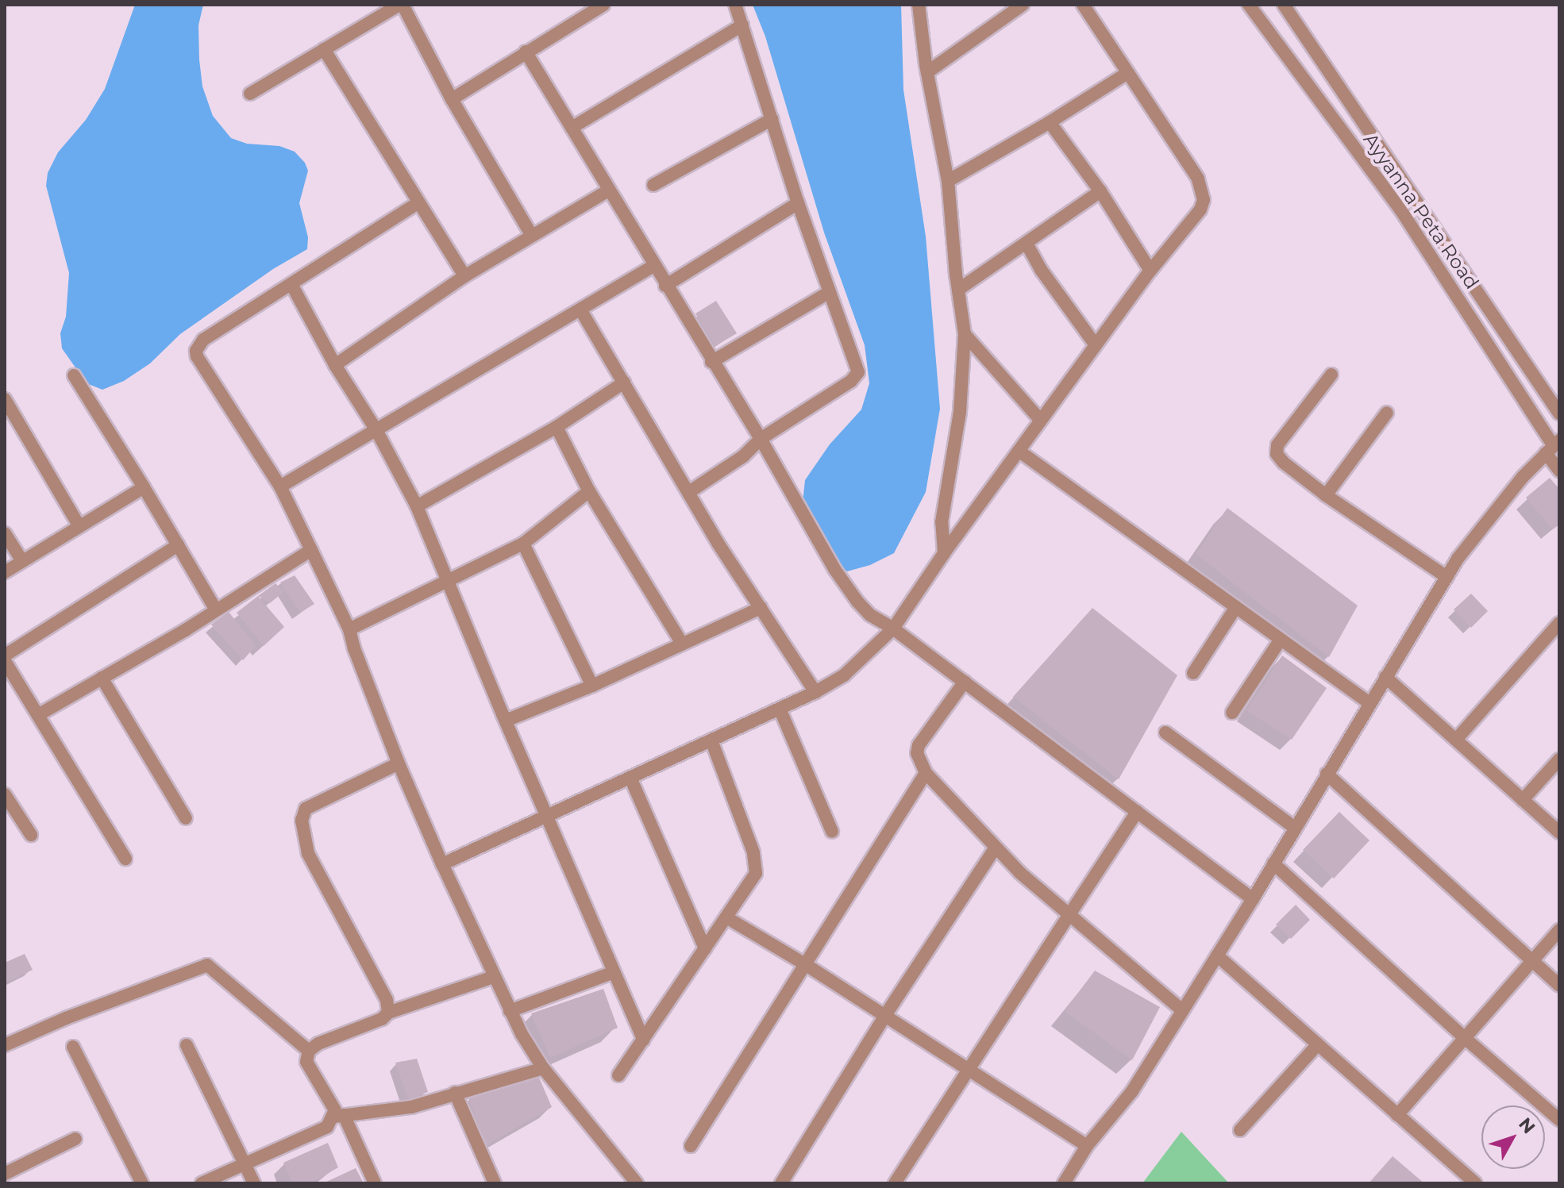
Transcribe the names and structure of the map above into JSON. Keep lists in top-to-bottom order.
{
  "streets": {
    "street": ["Ayyanna Peta Road"]
  },
  "north": "top right"
}
